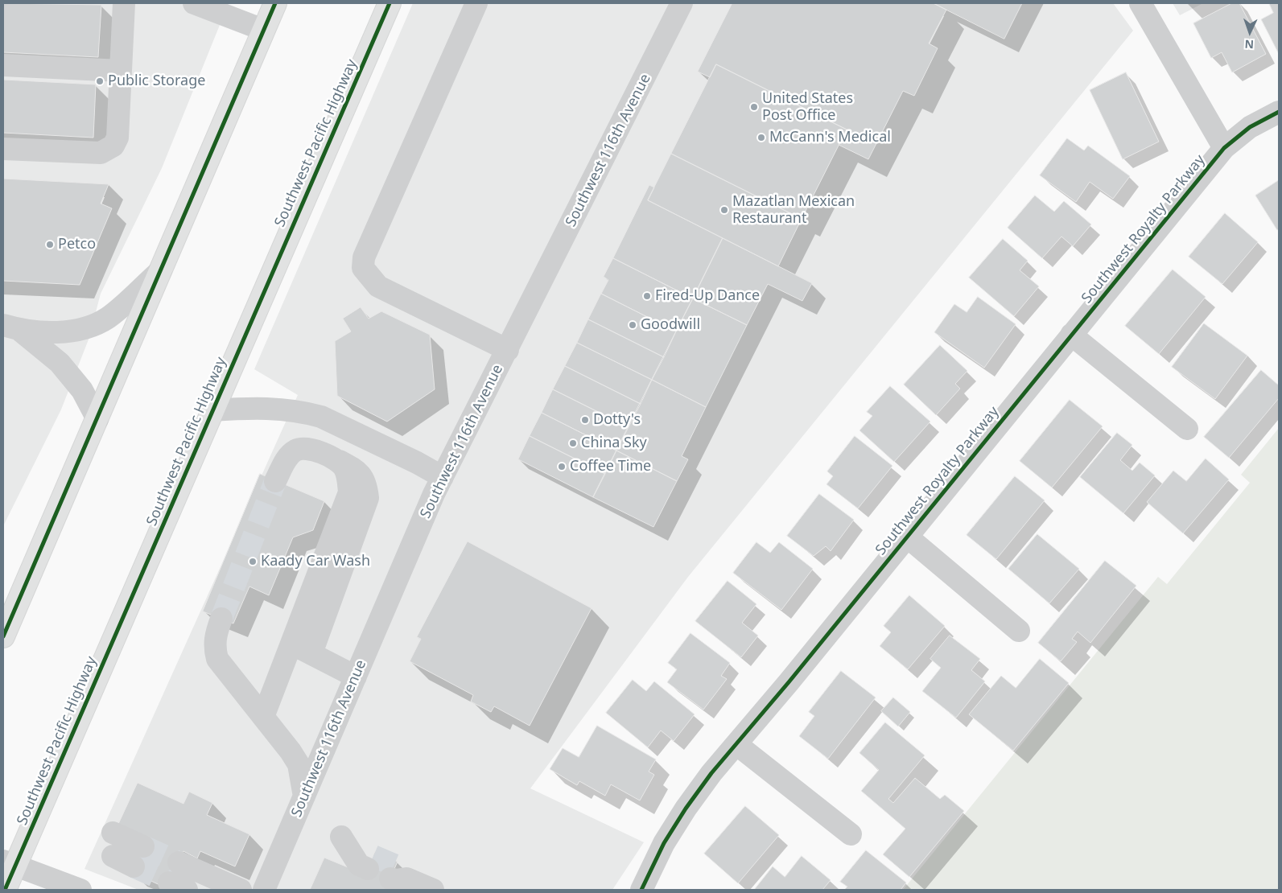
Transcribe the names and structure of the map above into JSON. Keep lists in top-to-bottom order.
{
  "streets": {
    "highway": ["Southwest Pacific Highway"],
    "street": ["Southwest 116th Avenue", "Southwest Royalty Parkway"]
  },
  "places": [
    "Public Storage",
    "United States Post Office",
    "McCann's Medical",
    "Mazatlan Mexican Restaurant",
    "Petco",
    "Fired-Up Dance",
    "Goodwill",
    "Dotty's",
    "China Sky",
    "Coffee Time",
    "Kaady Car Wash"
  ],
  "north": "bottom"
}
